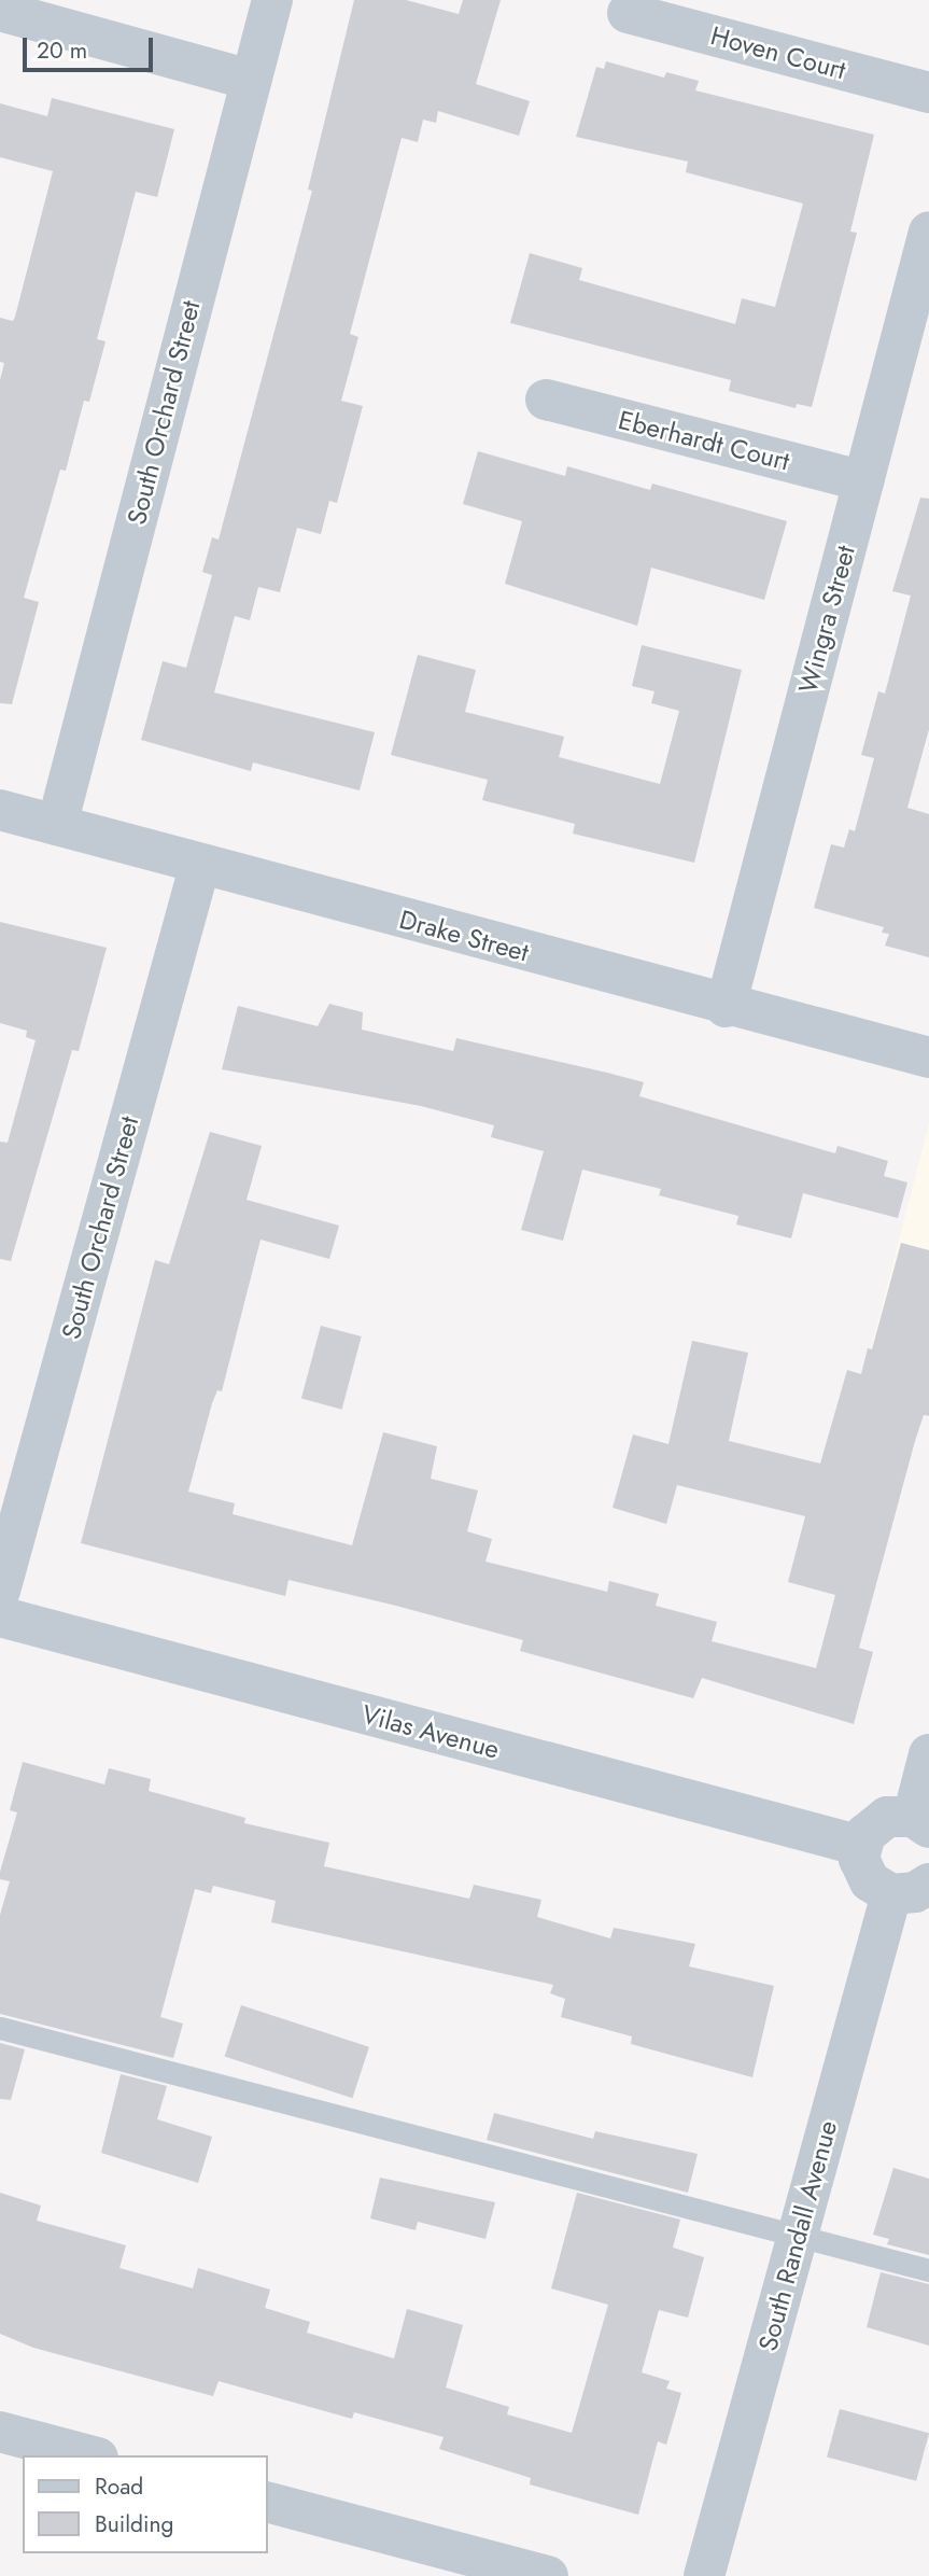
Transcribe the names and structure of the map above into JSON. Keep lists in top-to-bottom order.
{
  "streets": {
    "street": [
      "Hoven Court",
      "South Orchard Street",
      "Eberhardt Court",
      "Wingra Street",
      "Drake Street",
      "Vilas Avenue",
      "South Randall Avenue"
    ]
  },
  "crossings": [
    ["South Orchard Street", "Drake Street"],
    ["Eberhardt Court", "Wingra Street"],
    ["Wingra Street", "Drake Street"]
  ],
  "legend": ["Road", "Building"],
  "scale_bar": "20 m"
}
